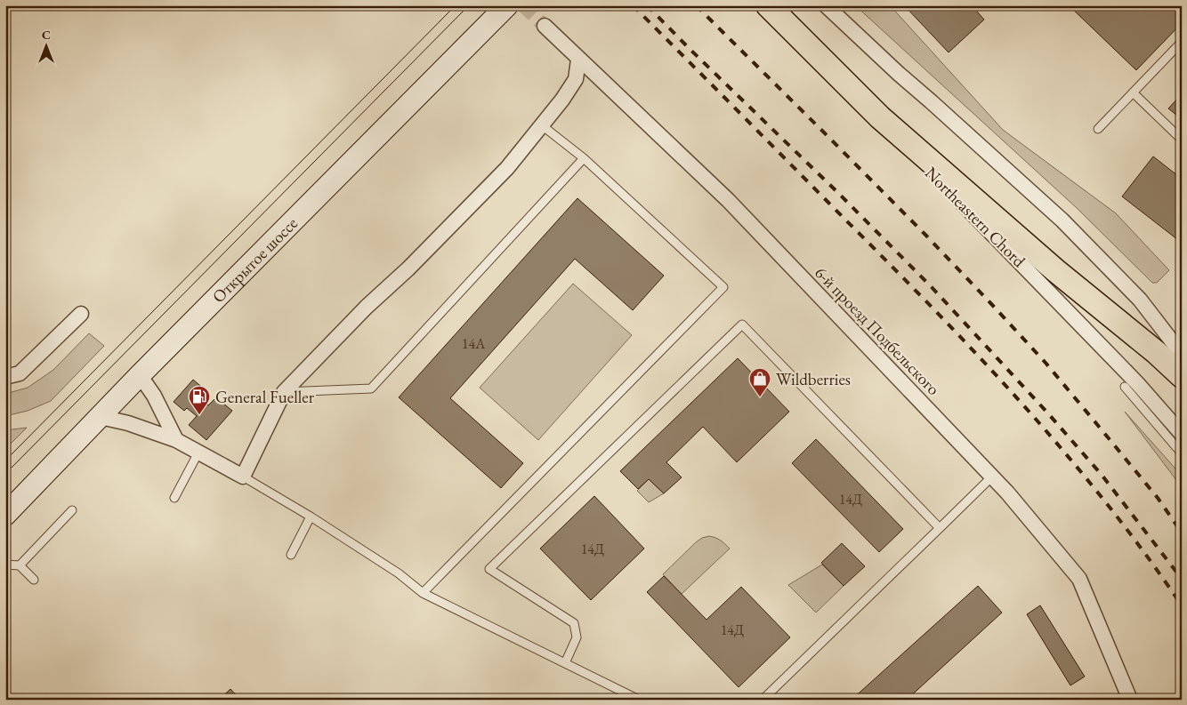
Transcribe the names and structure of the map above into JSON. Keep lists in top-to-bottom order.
{
  "streets": {
    "main road": ["Northeastern Chord", "Открытое шоссе"],
    "street": ["6-й проезд Подбельского"]
  },
  "places": {
    "shop": ["Wildberries"],
    "fuel station": ["General Fueller"]
  },
  "house_numbers": [
    "14А",
    "14Д",
    "14Д",
    "14Д"
  ],
  "north": "top"
}
